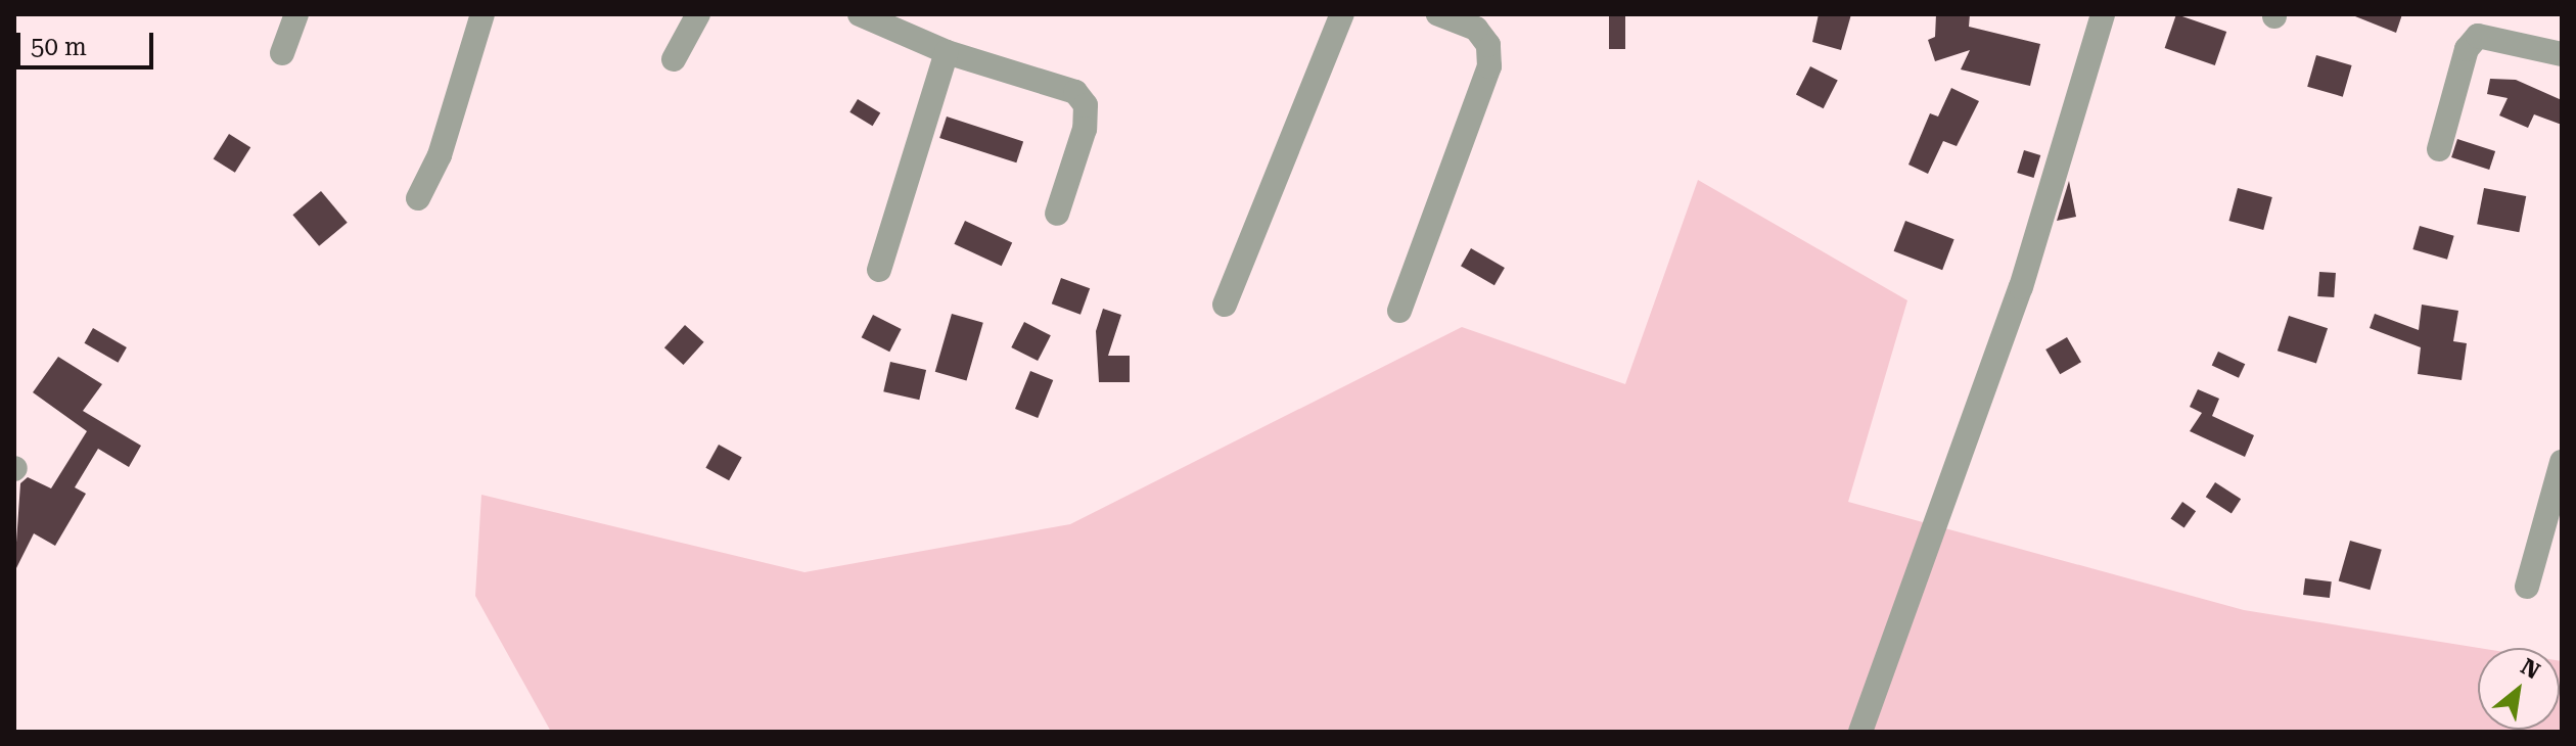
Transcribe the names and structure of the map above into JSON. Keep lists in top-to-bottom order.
{
  "scale_bar": "50 m",
  "north": "top right"
}
